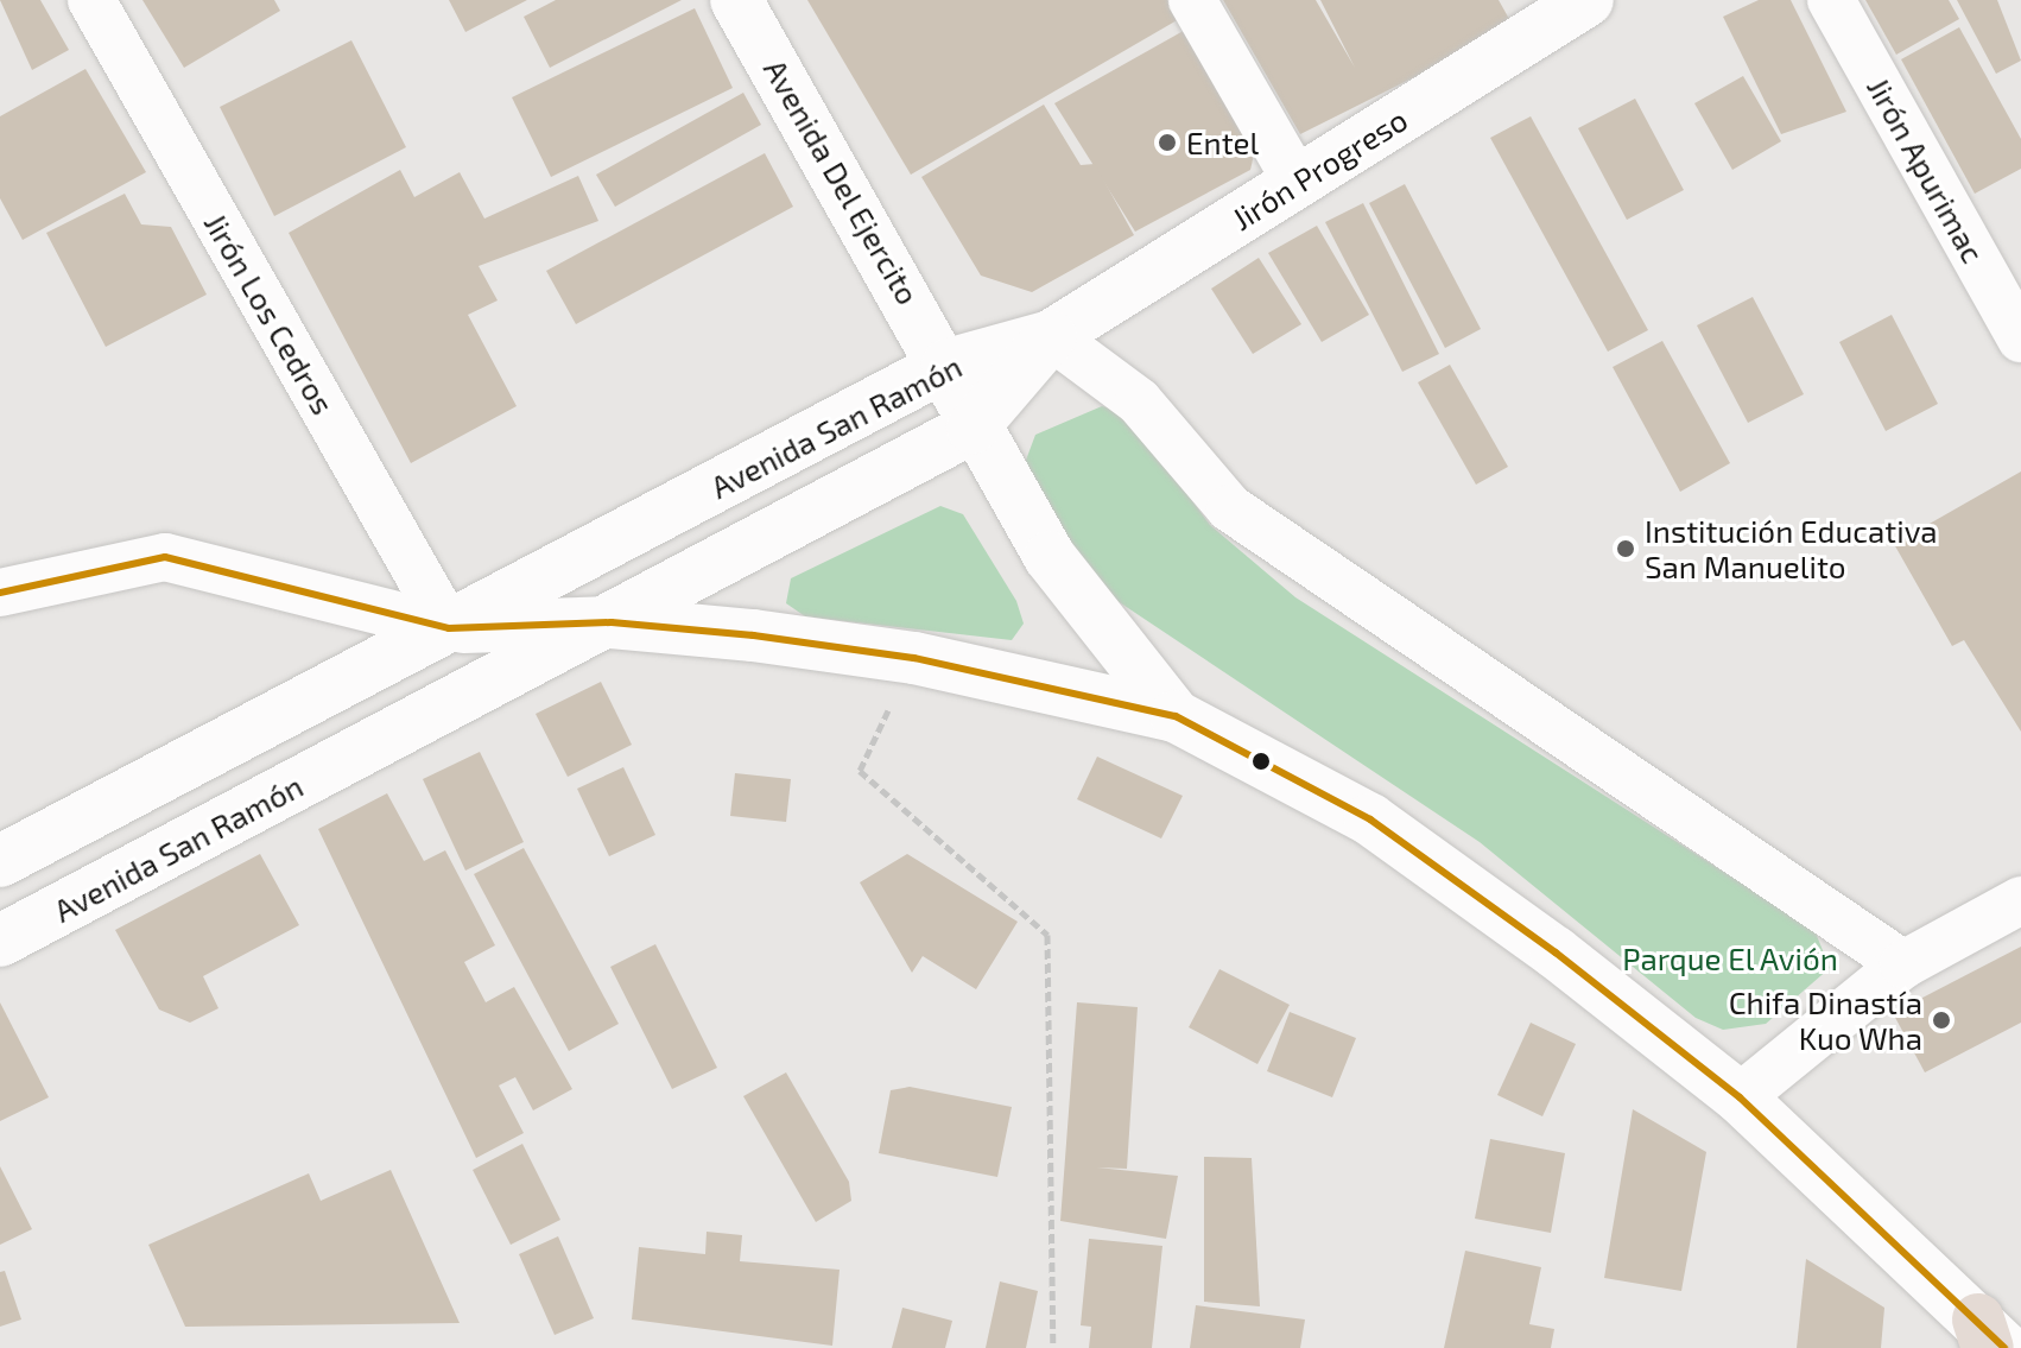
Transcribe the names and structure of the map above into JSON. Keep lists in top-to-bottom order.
{
  "streets": {
    "street": [
      "Jirón Progreso",
      "Jirón Apurimac",
      "Avenida Del Ejercito",
      "Jirón Los Cedros",
      "Avenida San Ramón"
    ]
  },
  "crossings": [
    ["Jirón Progreso", "Avenida San Ramón"],
    ["Avenida Del Ejercito", "Avenida San Ramón"],
    ["Jirón Los Cedros", "Avenida San Ramón"]
  ],
  "parks": ["Parque El Avión"],
  "places": ["Entel", "Institución Educativa San Manuelito", "Chifa Dinastía Kuo Wha"]
}
